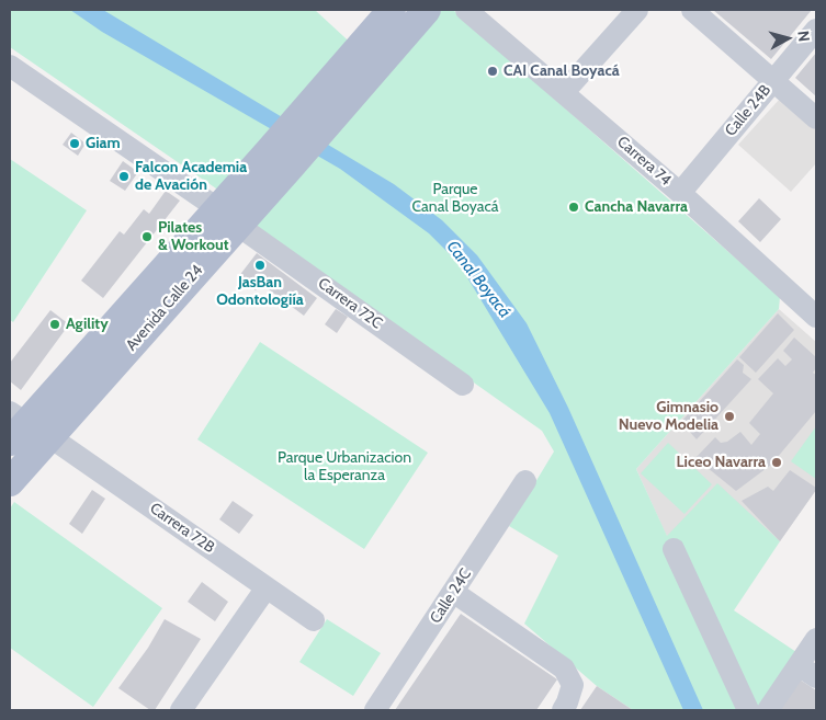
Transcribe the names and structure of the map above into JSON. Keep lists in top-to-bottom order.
{
  "streets": {
    "main road": ["Avenida Calle 24"],
    "street": [
      "Calle 24B",
      "Carrera 74",
      "Carrera 72C",
      "Carrera 72B",
      "Calle 24C"
    ]
  },
  "crossings": [
    ["Calle 24B", "Carrera 74"],
    ["Carrera 72C", "Avenida Calle 24"],
    ["Avenida Calle 24", "Carrera 72B"]
  ],
  "water": ["Canal Boyacá"],
  "parks": ["Parque Canal Boyacá", "Parque Urbanizacion la Esperanza"],
  "places": [
    "CAI Canal Boyacá",
    "Giam",
    "Falcon Academia de Avación",
    "Cancha Navarra",
    "Pilates & Workout",
    "JasBan Odontologiía",
    "Agility",
    "Gimnasio Nuevo Modelia",
    "Liceo Navarra"
  ],
  "north": "right"
}
